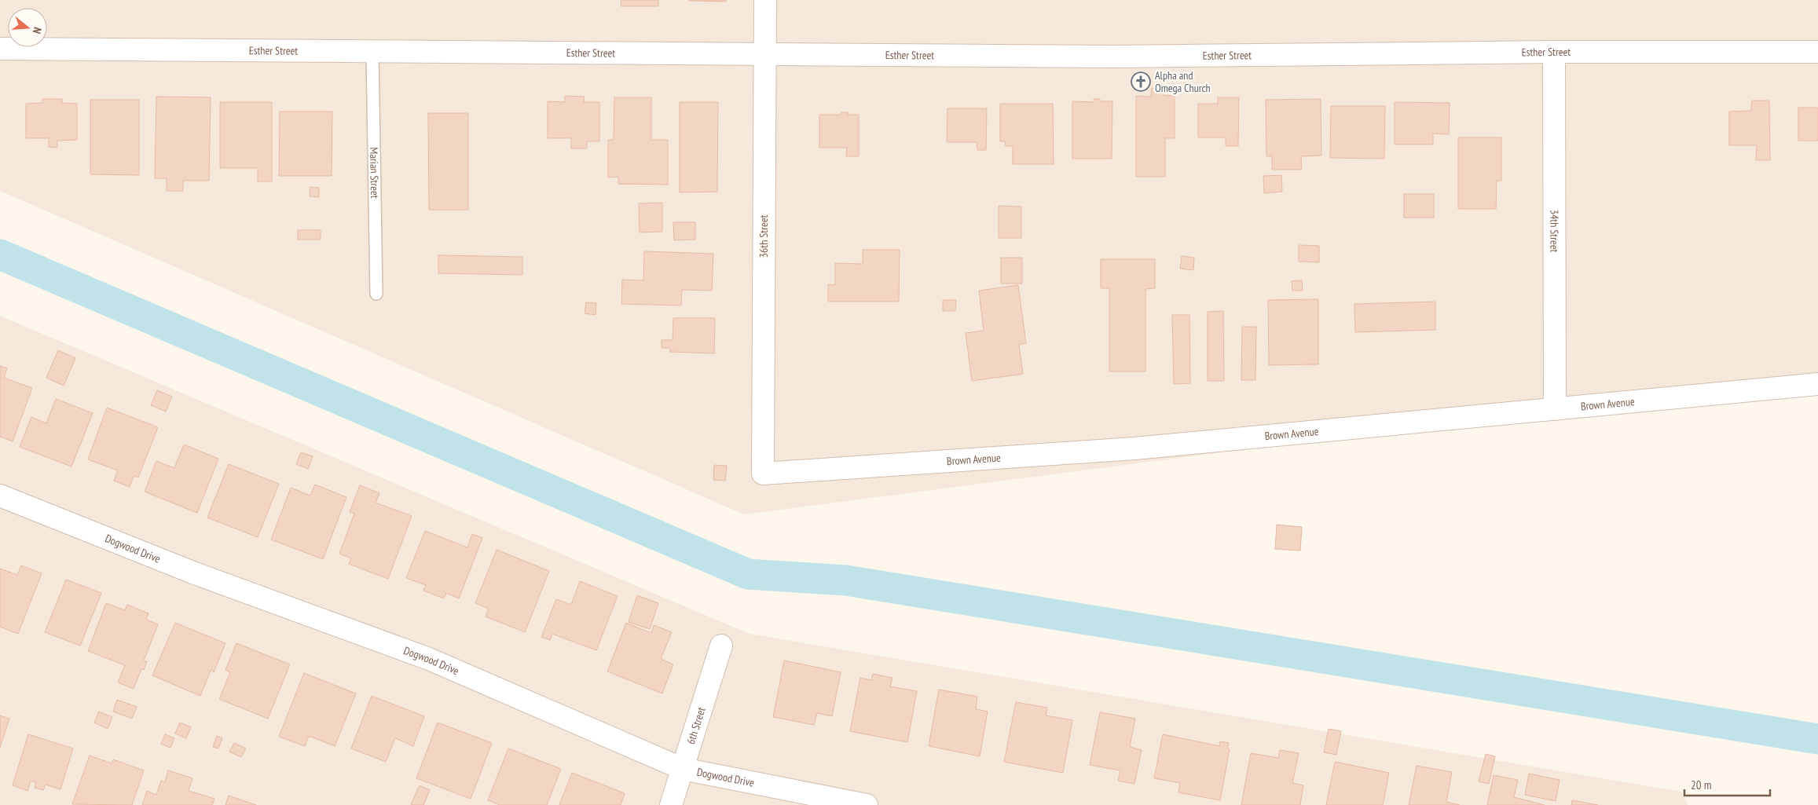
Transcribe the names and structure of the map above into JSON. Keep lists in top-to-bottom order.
{
  "streets": {
    "street": [
      "Esther Street",
      "34th Street",
      "36th Street",
      "Brown Avenue",
      "Dogwood Drive",
      "6th Street"
    ],
    "lane": ["Marian Street"]
  },
  "crossings": [
    ["Esther Street", "Marian Street"],
    ["Esther Street", "34th Street"],
    ["Esther Street", "36th Street"],
    ["34th Street", "Brown Avenue"],
    ["36th Street", "Brown Avenue"],
    ["Dogwood Drive", "6th Street"]
  ],
  "places": {
    "church": ["Alpha and Omega Church"]
  },
  "scale_bar": "20 m",
  "north": "right"
}
